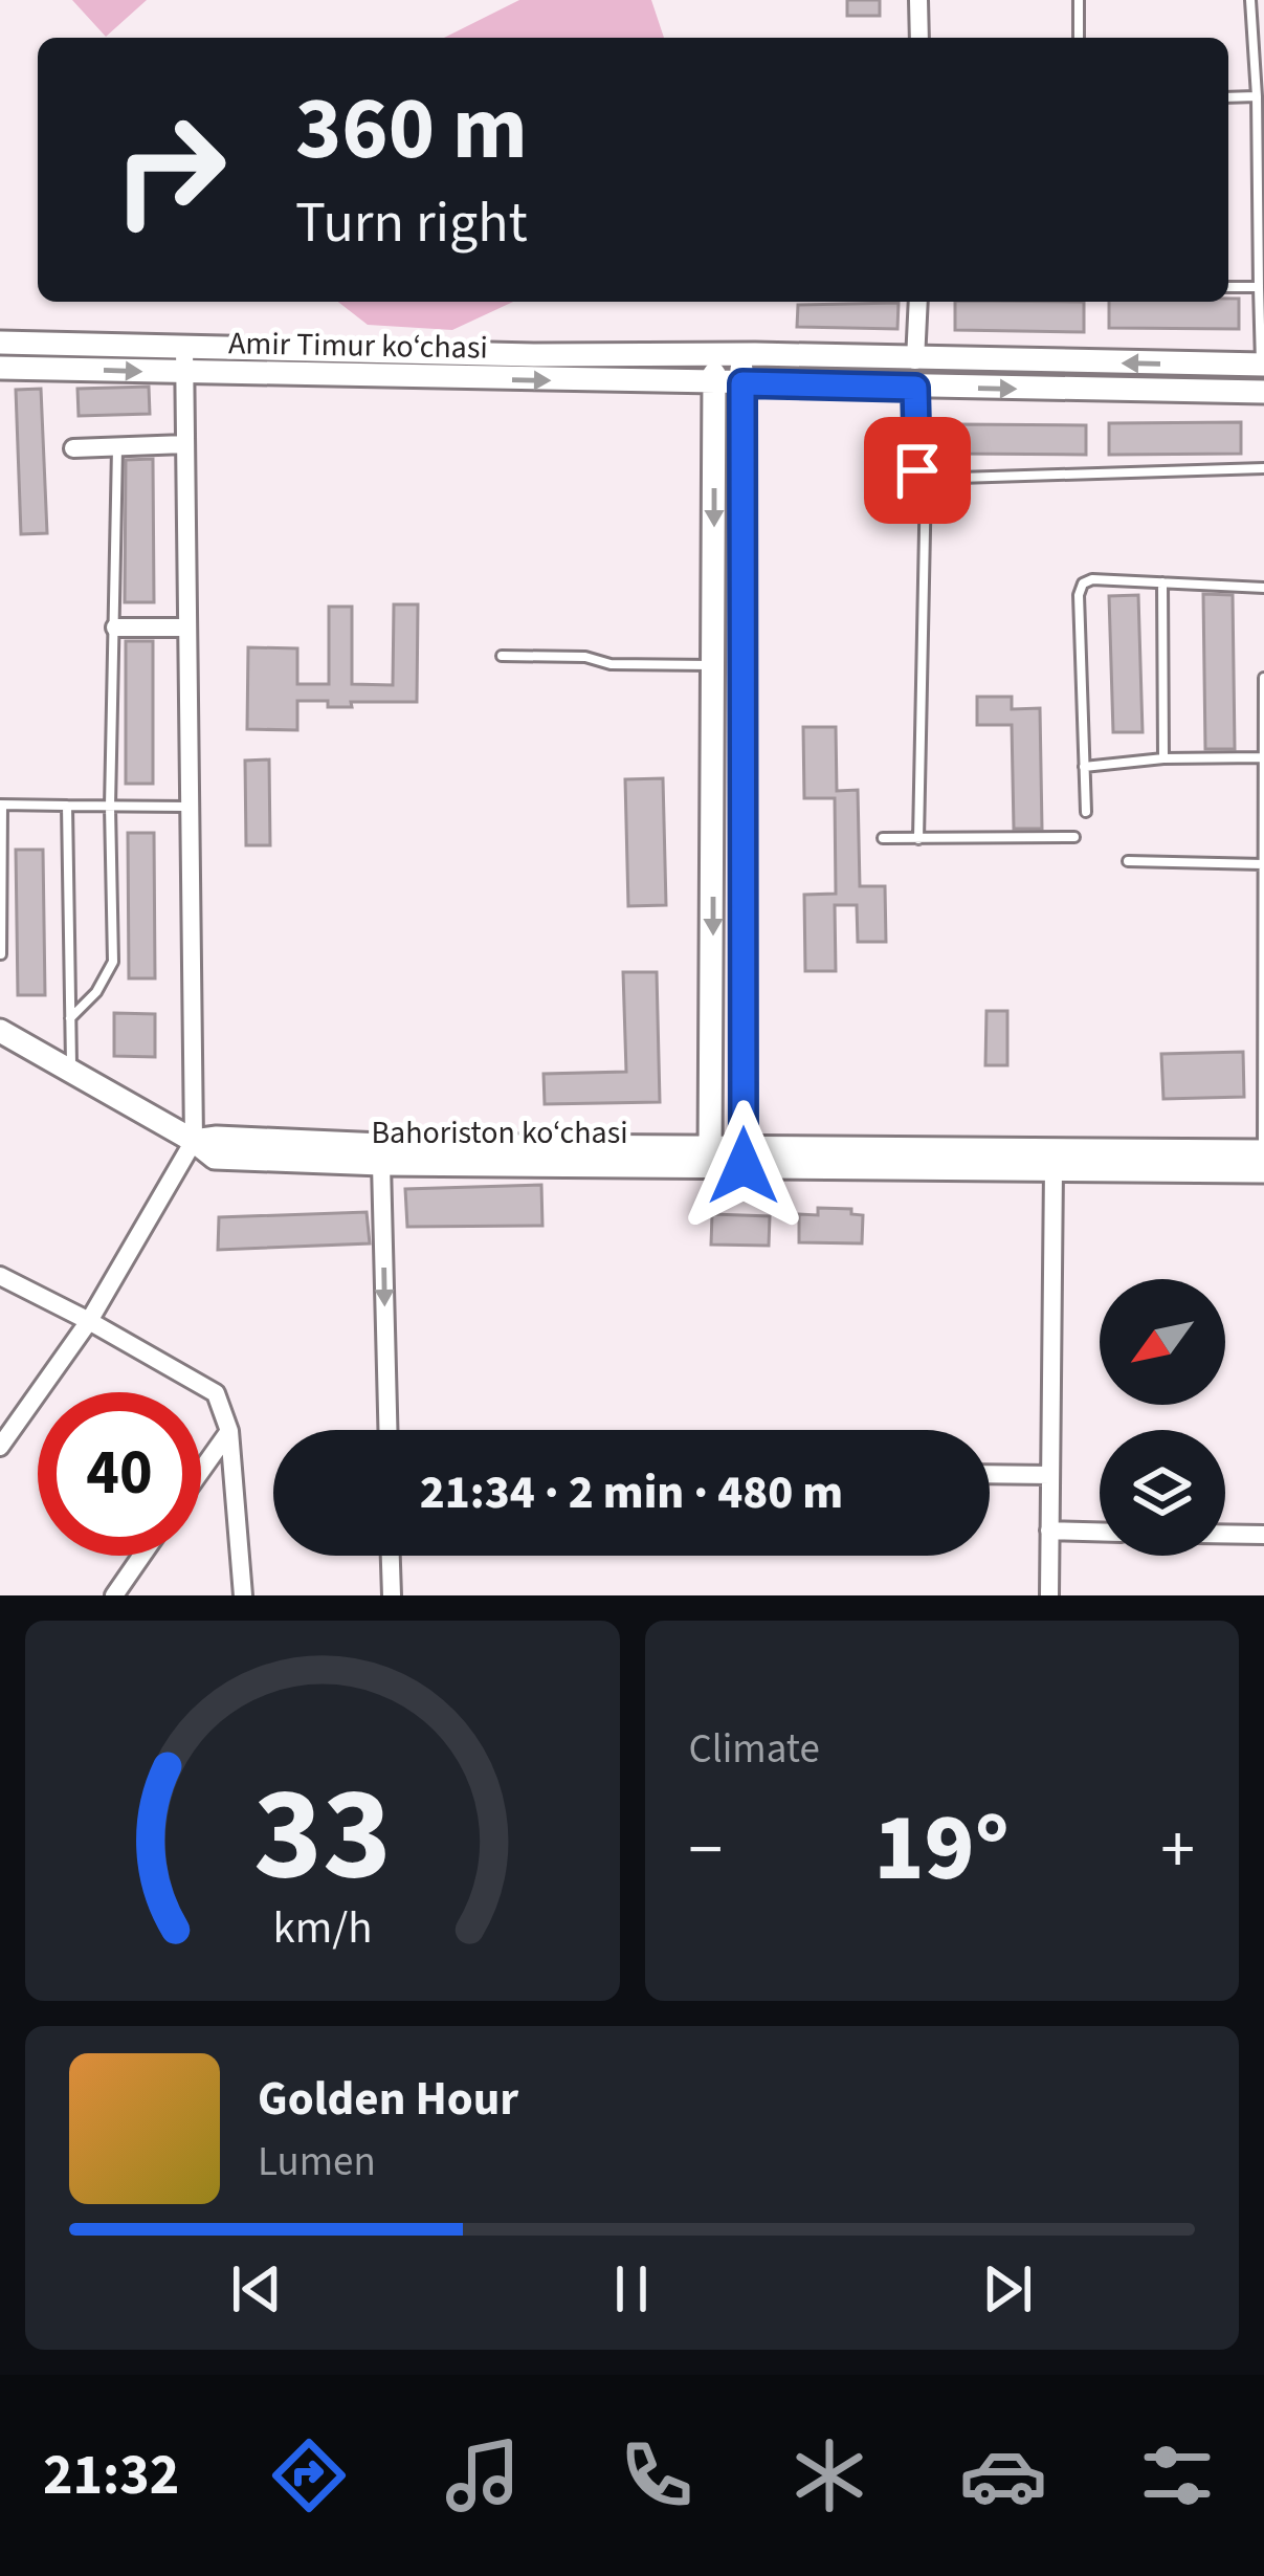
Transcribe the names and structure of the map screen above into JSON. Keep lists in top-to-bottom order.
{
  "streets": {
    "street": ["Amir Timur ko‘chasi", "Bahoriston ko‘chasi"]
  },
  "north": "bottom left",
  "page": {
    "turn": ["360 m", "Turn right"],
    "limit": "40",
    "trip": "21:34 · 2 min · 480 m",
    "tile": "Climate",
    "heat": ["−", "19°", "+"],
    "song": ["Golden Hour", "Lumen"],
    "tabs": "21:32",
    "gauge": ["33", "km/h"]
  }
}
